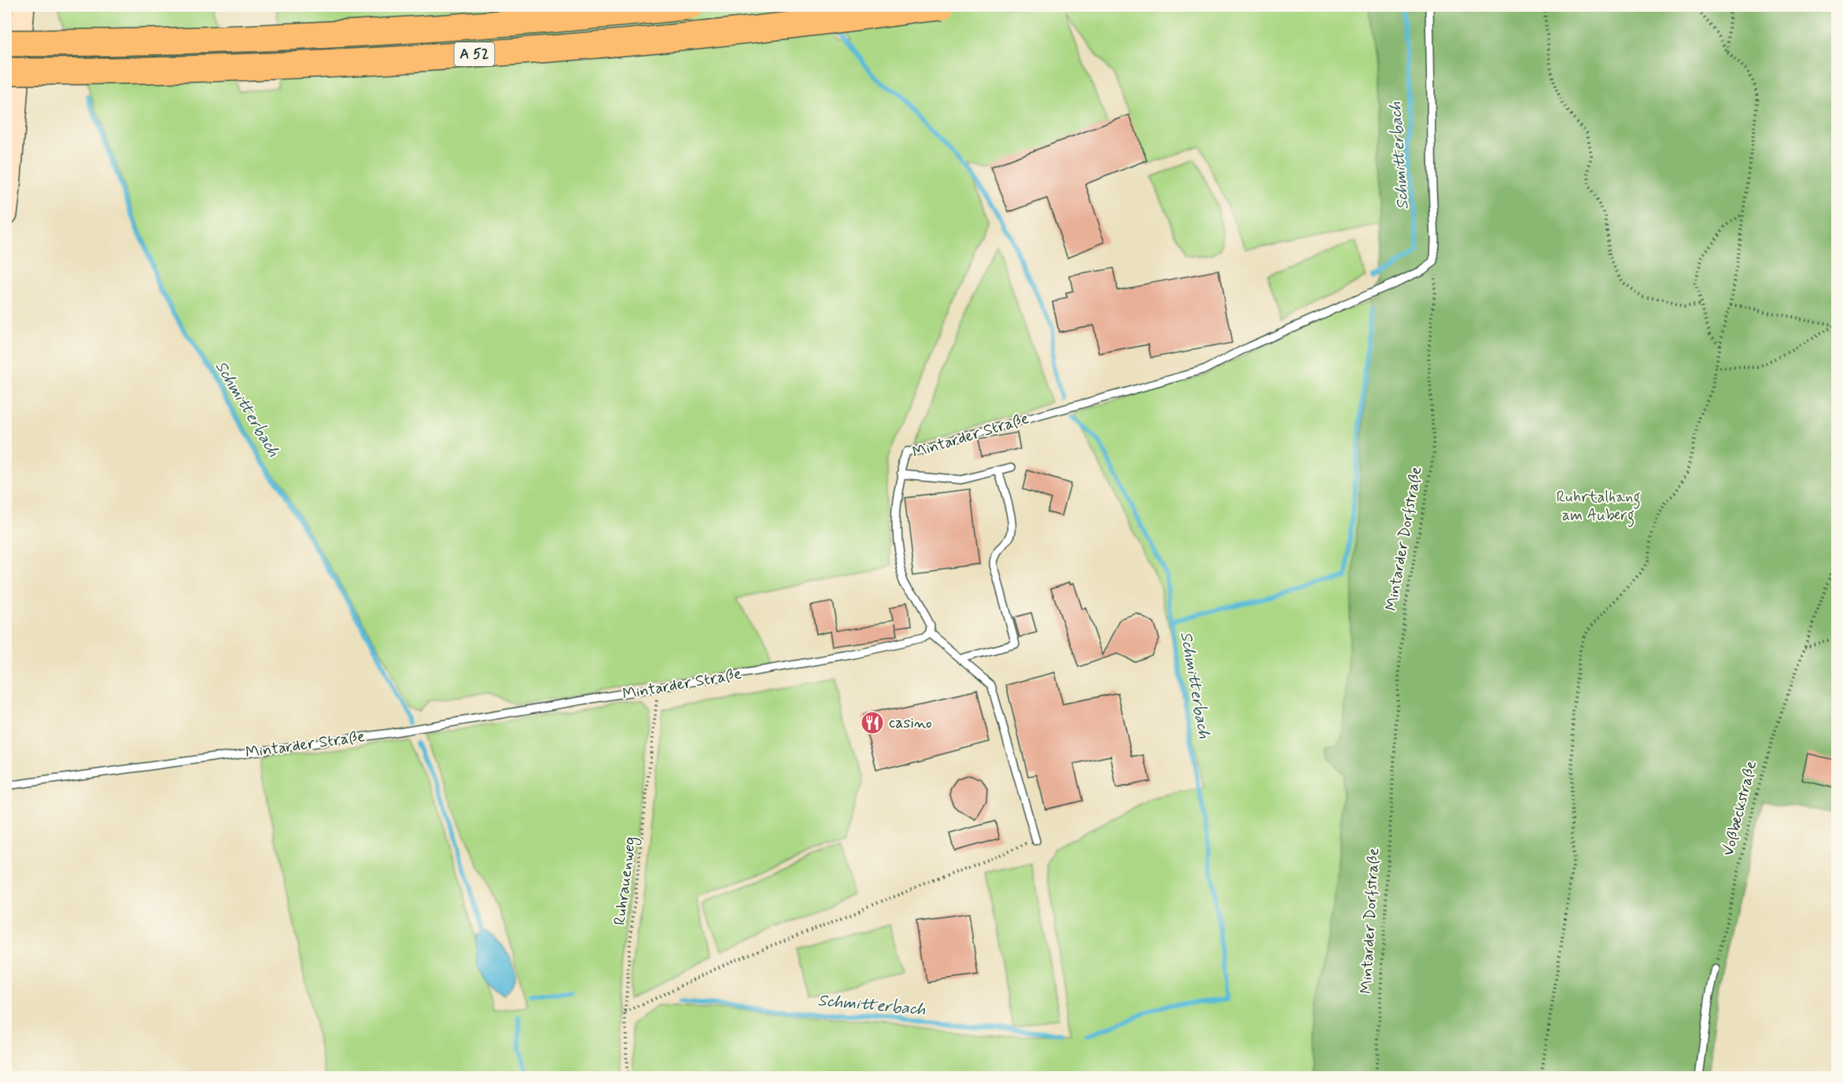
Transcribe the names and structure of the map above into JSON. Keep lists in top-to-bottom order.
{
  "streets": {
    "highway": ["A 52"],
    "lane": ["Mintarder Straße"],
    "path": ["Mintarder Dorfstraße", "Voßbeckstraße", "Ruhrauenweg"]
  },
  "crossings": [
    ["Mintarder Straße", "Mintarder Dorfstraße"],
    ["Mintarder Straße", "Ruhrauenweg"]
  ],
  "water": ["Schmitterbach"],
  "parks": ["Ruhrtalhang am Auberg"],
  "places": {
    "restaurant": ["casino"]
  }
}
